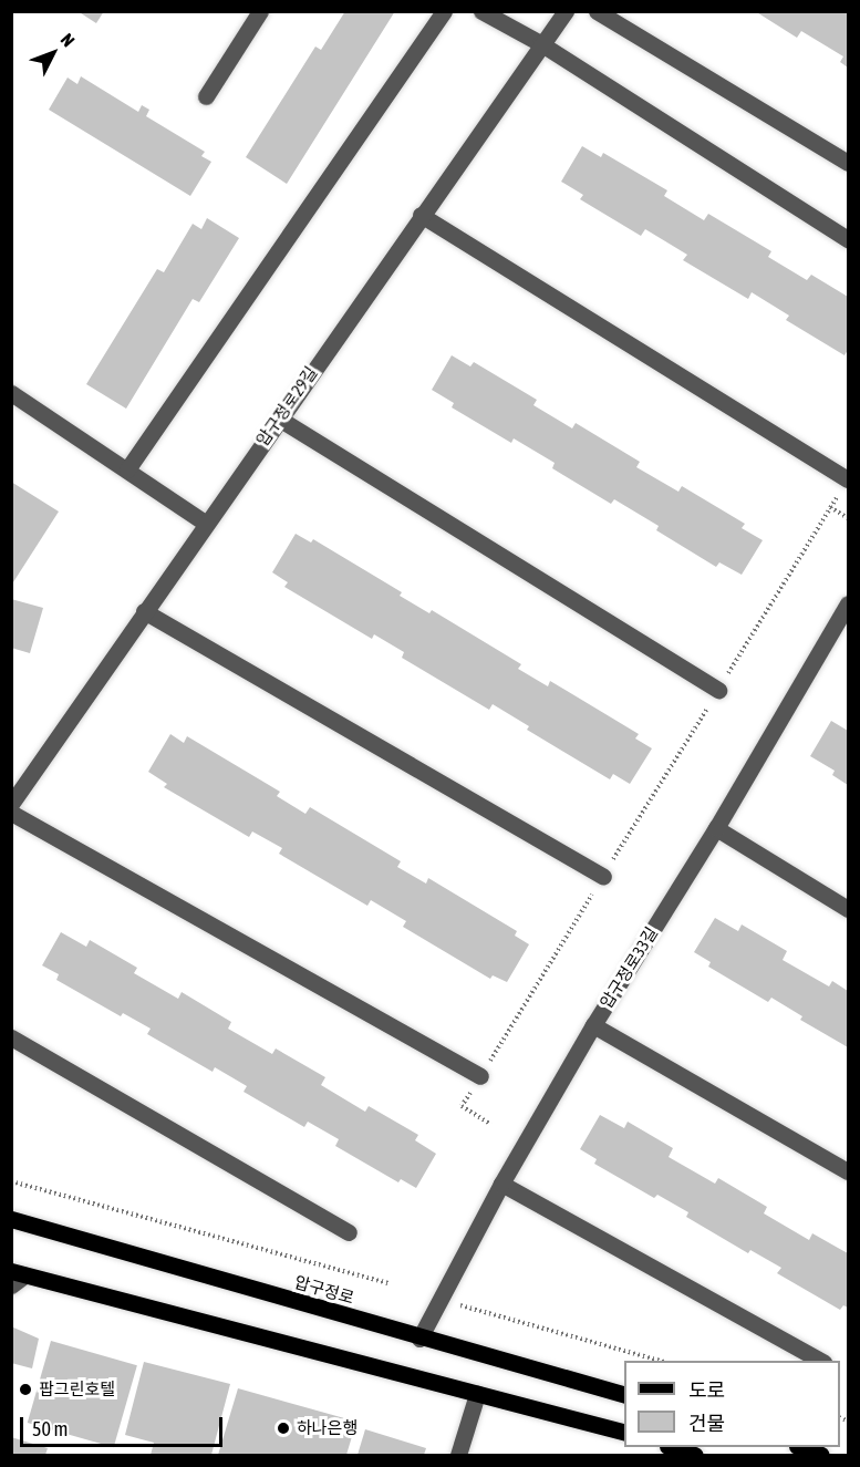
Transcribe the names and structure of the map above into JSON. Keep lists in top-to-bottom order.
{
  "streets": {
    "main road": ["압구정로"],
    "street": ["압구정로29길", "압구정로33길"]
  },
  "crossings": [
    ["압구정로33길", "압구정로"]
  ],
  "places": ["팝그린호텔", "하나은행"],
  "legend": ["도로", "건물"],
  "scale_bar": "50 m",
  "north": "top right"
}
